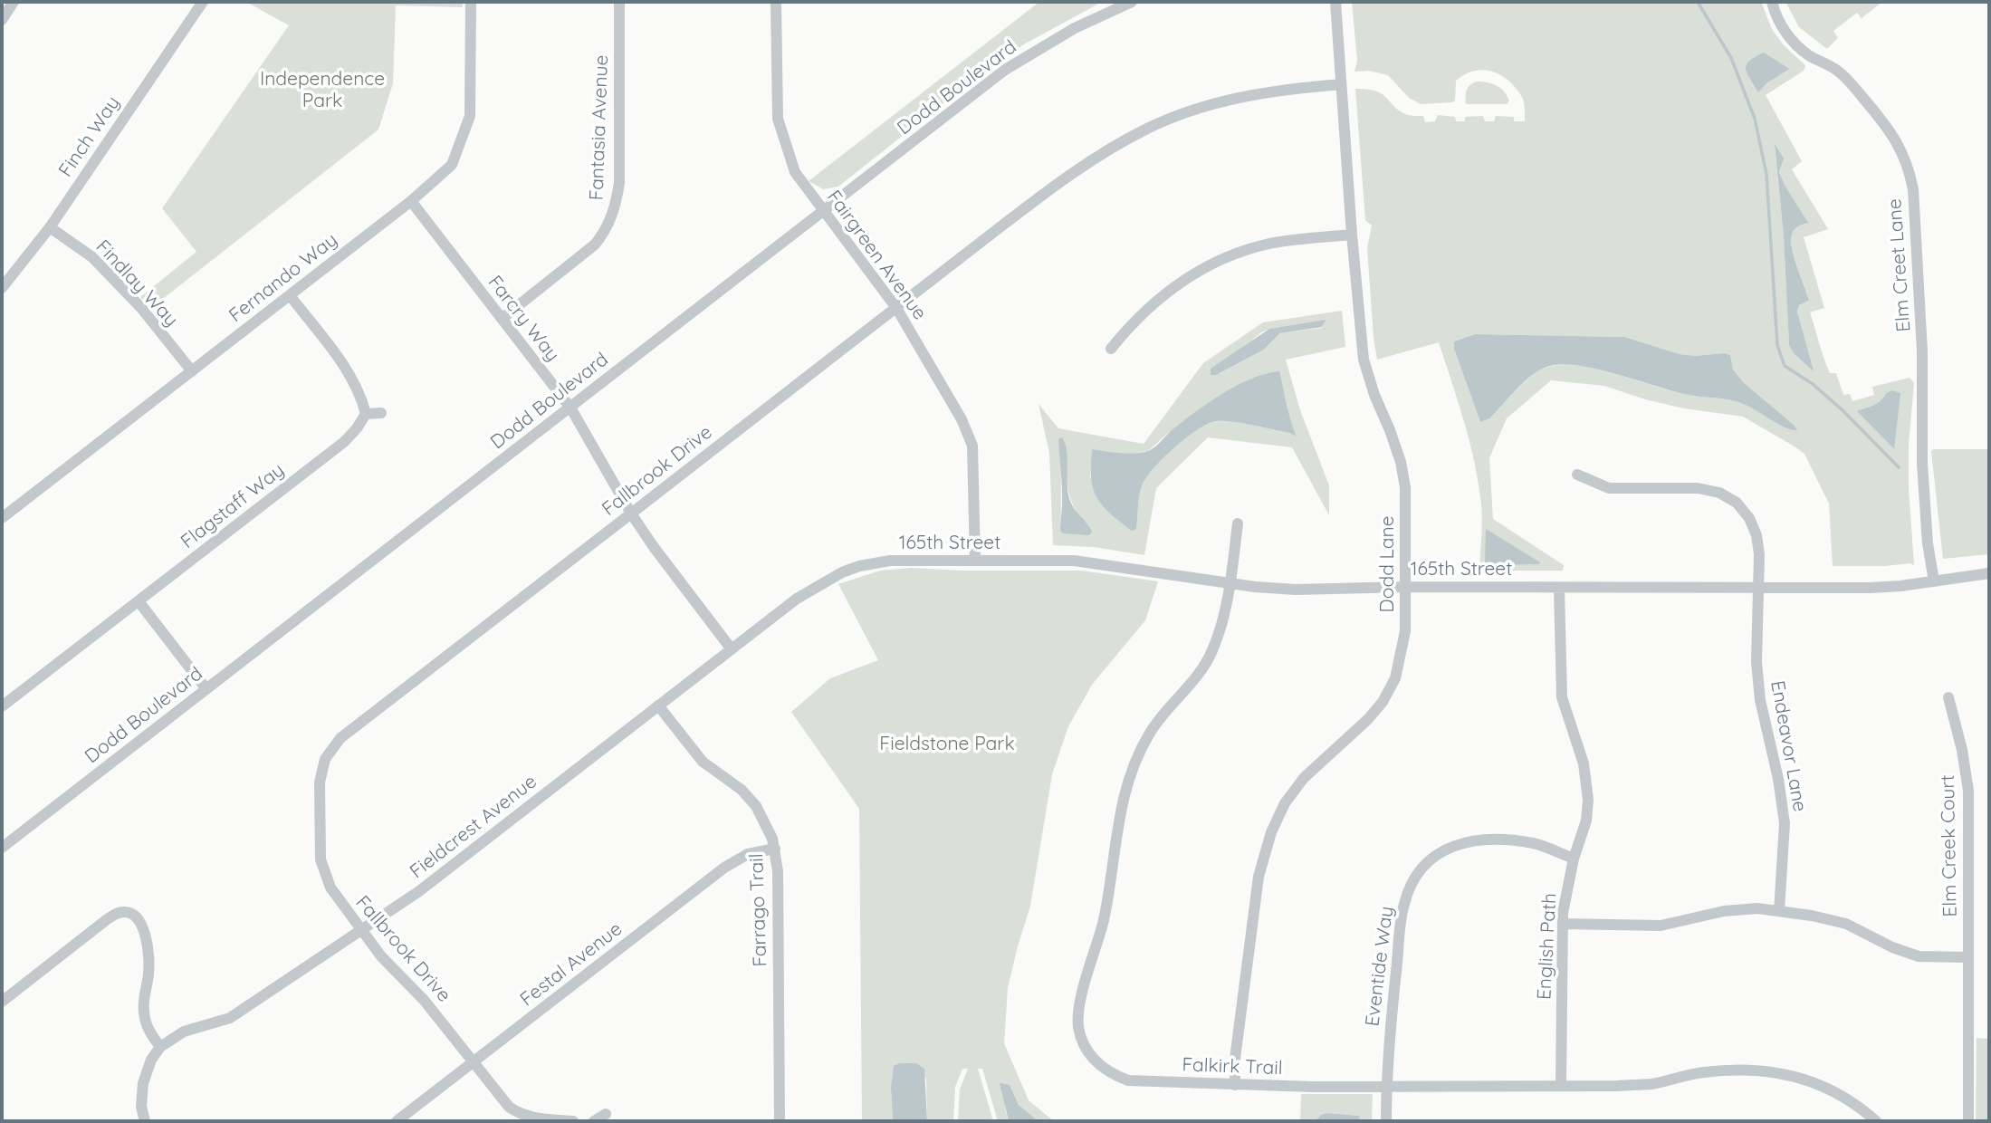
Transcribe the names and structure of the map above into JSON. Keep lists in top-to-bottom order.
{
  "streets": {
    "street": [
      "Dodd Boulevard",
      "Fantasia Avenue",
      "Finch Way",
      "Fairgreen Avenue",
      "Elm Creet Lane",
      "Fernando Way",
      "Findlay Way",
      "Farcry Way",
      "Fallbrook Drive",
      "Flagstaff Way",
      "165th Street",
      "Dodd Lane",
      "Endeavor Lane",
      "Fieldcrest Avenue",
      "Elm Creek Court",
      "Farrago Trail",
      "English Path",
      "Festal Avenue",
      "Eventide Way",
      "Falkirk Trail"
    ]
  },
  "crossings": [
    ["Dodd Boulevard", "Fairgreen Avenue"],
    ["Dodd Boulevard", "Farcry Way"],
    ["Fantasia Avenue", "Farcry Way"],
    ["Finch Way", "Findlay Way"],
    ["Fairgreen Avenue", "Fallbrook Drive"],
    ["Fairgreen Avenue", "165th Street"],
    ["Elm Creet Lane", "165th Street"],
    ["Fernando Way", "Findlay Way"],
    ["Fernando Way", "Farcry Way"],
    ["Farcry Way", "Fallbrook Drive"],
    ["Farcry Way", "Fieldcrest Avenue"],
    ["Fallbrook Drive", "Dodd Lane"],
    ["Fallbrook Drive", "Fieldcrest Avenue"],
    ["Fallbrook Drive", "Festal Avenue"],
    ["165th Street", "Dodd Lane"],
    ["165th Street", "Endeavor Lane"],
    ["165th Street", "Fieldcrest Avenue"],
    ["165th Street", "English Path"],
    ["165th Street", "Falkirk Trail"],
    ["Dodd Lane", "Falkirk Trail"],
    ["Fieldcrest Avenue", "Farrago Trail"],
    ["Farrago Trail", "Festal Avenue"],
    ["English Path", "Eventide Way"],
    ["English Path", "Falkirk Trail"],
    ["Eventide Way", "Falkirk Trail"]
  ],
  "parks": ["Independence Park", "Fieldstone Park"]
}
